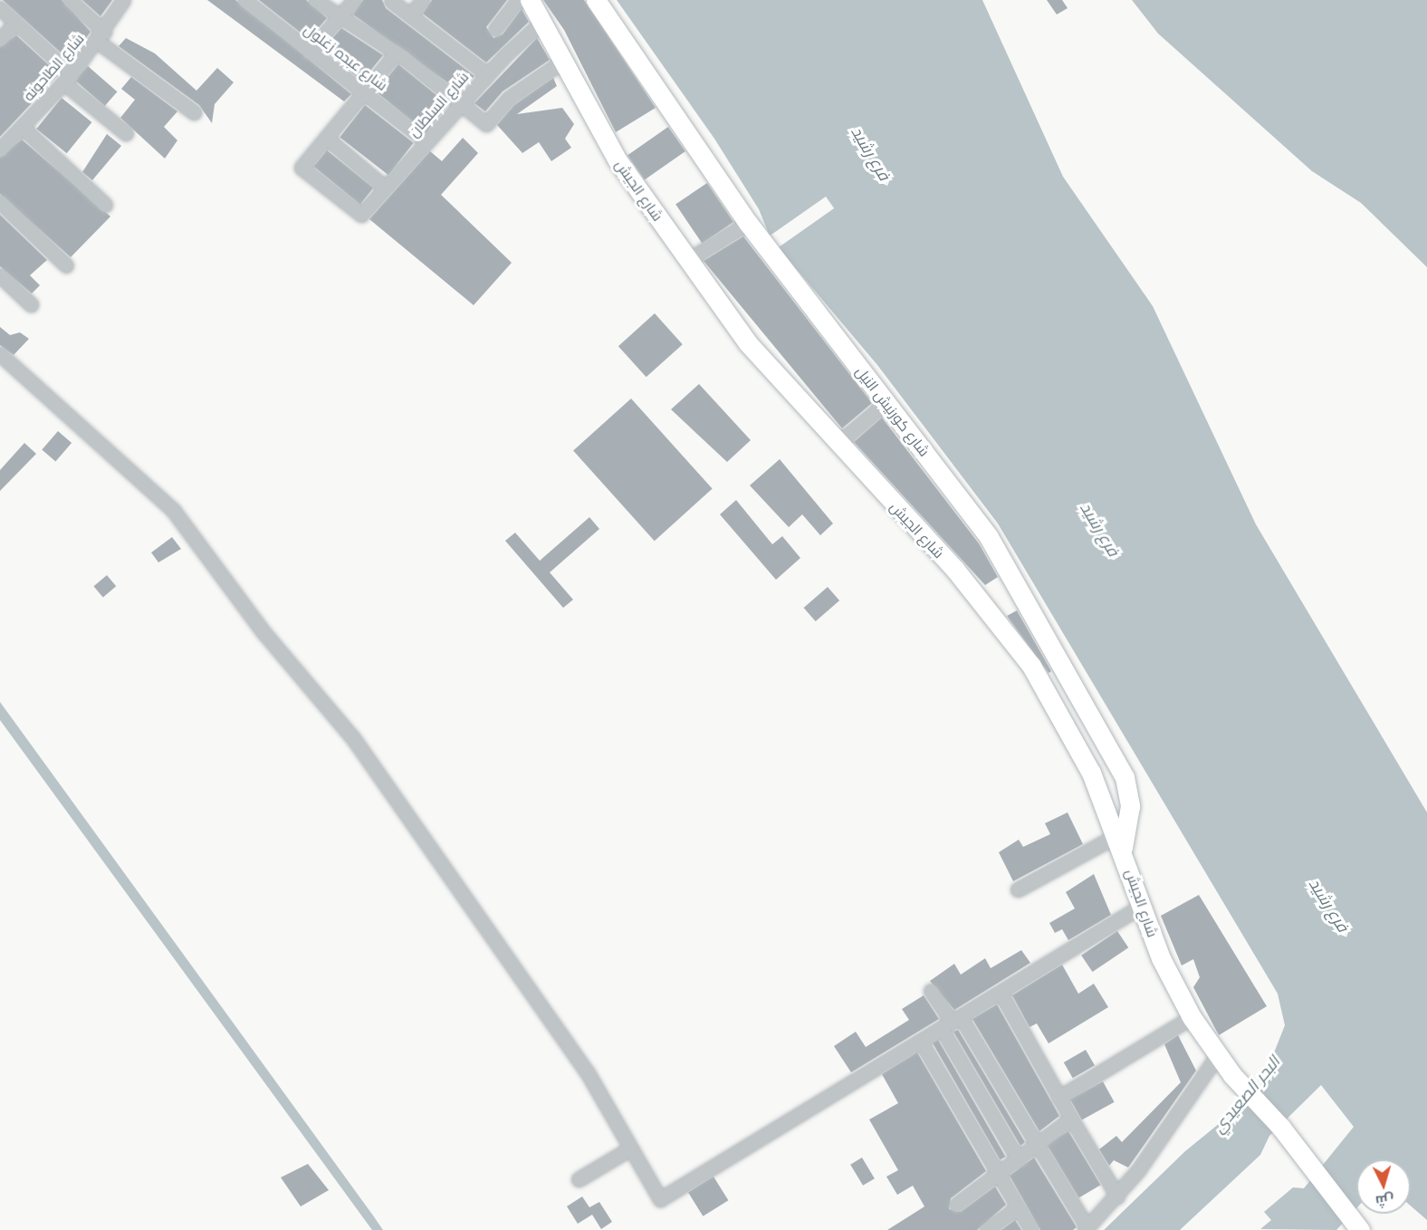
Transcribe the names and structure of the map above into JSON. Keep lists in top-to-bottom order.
{
  "streets": {
    "main road": ["شارع الجيش", "شارع كورنيش النيل"],
    "street": ["شارع عبده زغلول", "شارع الطاحونه", "شارع السلطان"]
  },
  "crossings": [
    ["شارع عبده زغلول", "شارع السلطان"],
    ["شارع السلطان", "شارع الجيش"],
    ["شارع الجيش", "شارع كورنيش النيل"]
  ],
  "water": ["فرع رشيد", "البحر الصعيدي"],
  "north": "bottom"
}
